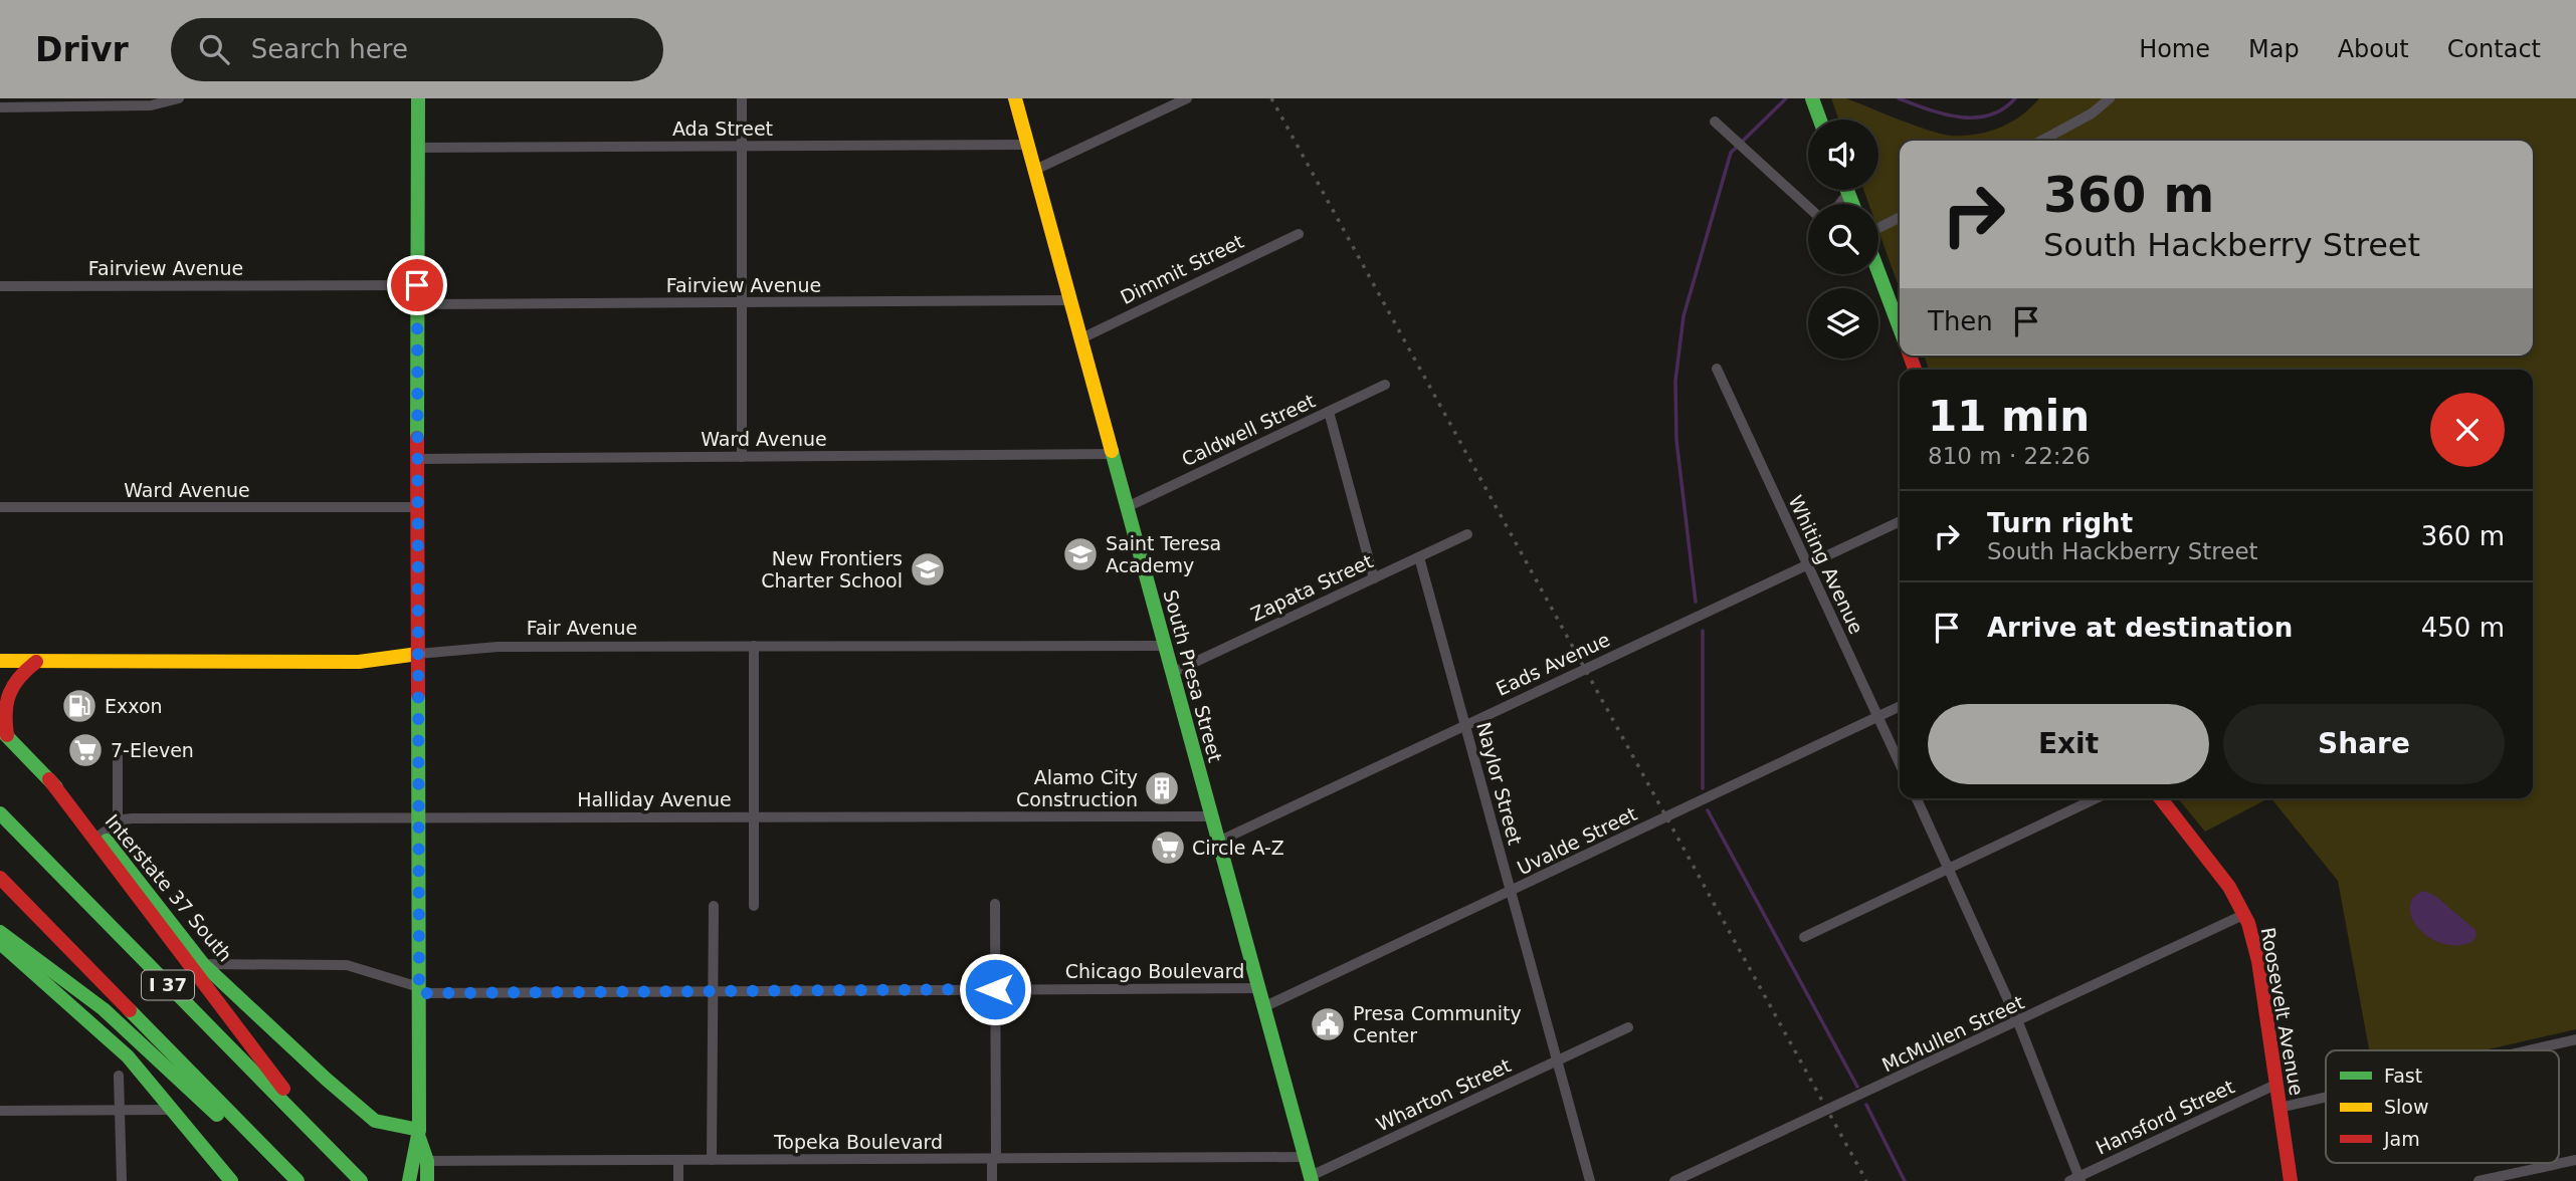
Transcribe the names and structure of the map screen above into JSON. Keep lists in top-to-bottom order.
{
  "streets": {
    "main road": [
      "Fair Avenue",
      "South Presa Street",
      "Interstate 37 South",
      "I 37",
      "Roosevelt Avenue"
    ],
    "street": [
      "Ada Street",
      "Fairview Avenue",
      "Dimmit Street",
      "Caldwell Street",
      "Ward Avenue",
      "Whiting Avenue",
      "Zapata Street",
      "Eads Avenue",
      "Naylor Street",
      "Halliday Avenue",
      "Uvalde Street",
      "Chicago Boulevard",
      "McMullen Street",
      "Wharton Street",
      "Hansford Street",
      "Topeka Boulevard"
    ]
  },
  "crossings": [
    ["Ada Street", "South Presa Street"],
    ["Fairview Avenue", "South Presa Street"],
    ["Dimmit Street", "South Presa Street"],
    ["Caldwell Street", "South Presa Street"],
    ["Ward Avenue", "South Presa Street"],
    ["Whiting Avenue", "Eads Avenue"],
    ["Whiting Avenue", "Uvalde Street"],
    ["Zapata Street", "South Presa Street"],
    ["Zapata Street", "Naylor Street"],
    ["Fair Avenue", "South Presa Street"],
    ["Eads Avenue", "South Presa Street"],
    ["Eads Avenue", "Naylor Street"],
    ["South Presa Street", "Halliday Avenue"],
    ["South Presa Street", "Uvalde Street"],
    ["South Presa Street", "Chicago Boulevard"],
    ["South Presa Street", "Wharton Street"],
    ["South Presa Street", "Topeka Boulevard"],
    ["Naylor Street", "Uvalde Street"],
    ["Naylor Street", "Wharton Street"],
    ["Halliday Avenue", "Interstate 37 South"],
    ["Interstate 37 South", "Chicago Boulevard"],
    ["Roosevelt Avenue", "McMullen Street"],
    ["Roosevelt Avenue", "Hansford Street"]
  ],
  "places": {
    "school or university": ["Saint Teresa Academy", "New Frontiers Charter School"],
    "fuel station": ["Exxon"],
    "supermarket": ["7-Eleven", "Circle A-Z"],
    "building": ["Alamo City Construction"],
    "public building": ["Presa Community Center"]
  },
  "legend": ["Fast", "Slow", "Jam"],
  "page": {
    "header": "Drivr",
    "search": "Search here",
    "nav": [
      "Home",
      "Map",
      "About",
      "Contact"
    ],
    "turn": ["360 m", "South Hackberry Street"],
    "then": "Then",
    "heading": ["11 min", "810 m · 22:26"],
    "list": [
      {
        "name": "Turn right",
        "note": "South Hackberry Street",
        "value": "360 m"
      },
      {
        "name": "Arrive at destination",
        "value": "450 m"
      }
    ],
    "buttons": ["Exit", "Share"]
  }
}
